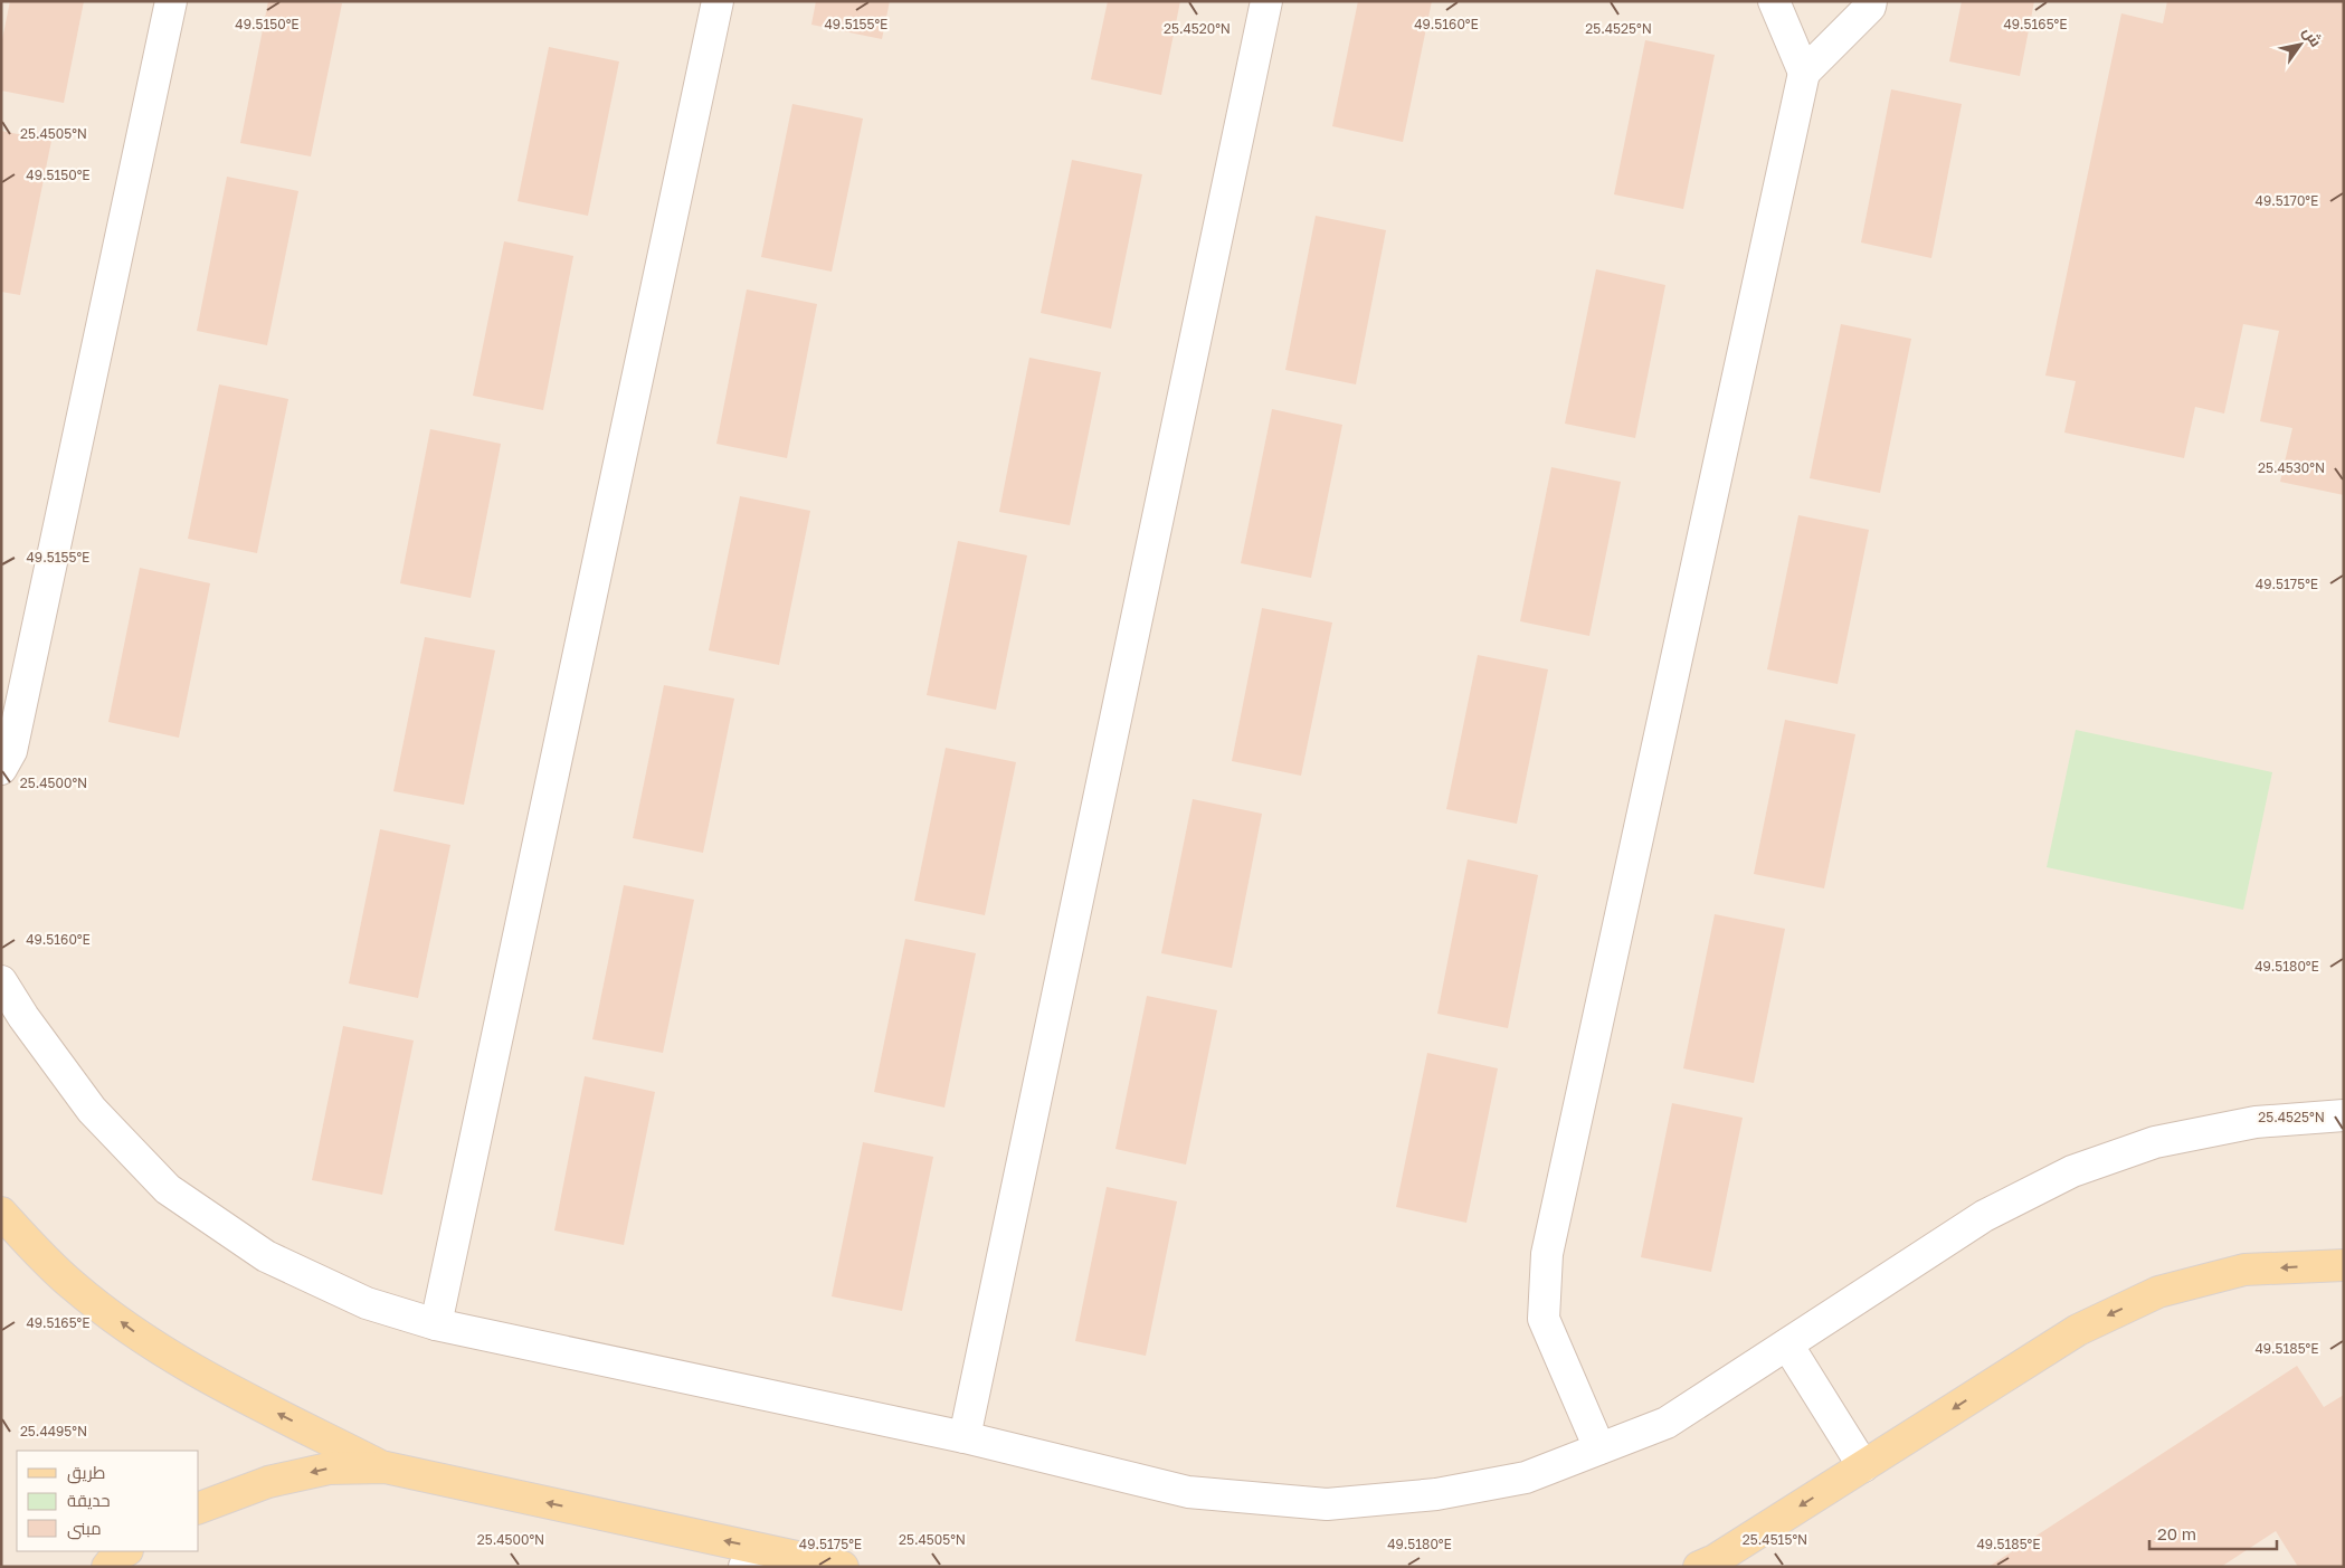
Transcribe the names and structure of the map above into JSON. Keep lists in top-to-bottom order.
{
  "legend": ["طريق", "حديقة", "مبنى"],
  "scale_bar": "20 m",
  "north": "top right",
  "coordinates": [
    "49.5150°E",
    "49.5155°E",
    "49.5160°E",
    "49.5165°E",
    "25.4520°N",
    "25.4525°N",
    "25.4505°N",
    "49.5170°E",
    "25.4530°N",
    "49.5175°E",
    "25.4500°N",
    "49.5180°E",
    "49.5185°E",
    "25.4495°N",
    "25.4515°N"
  ]
}
